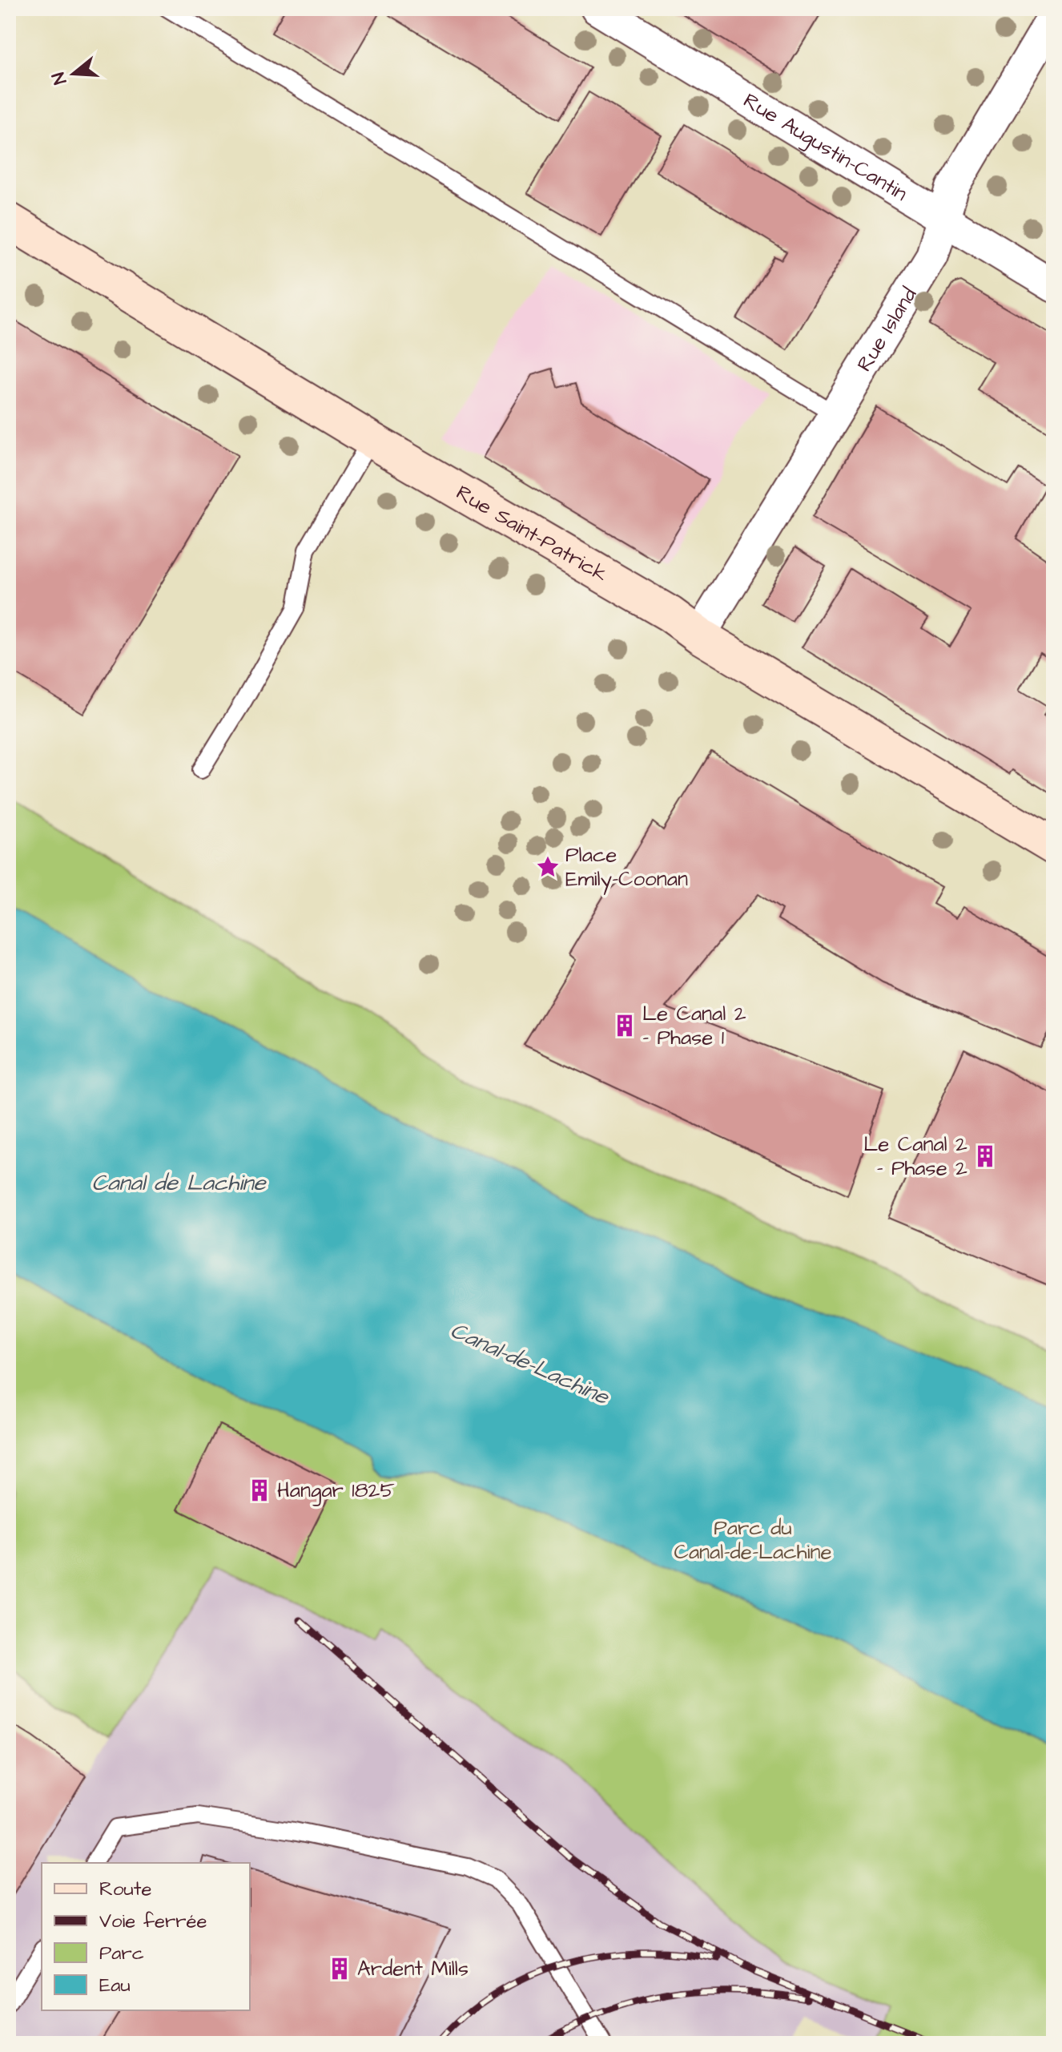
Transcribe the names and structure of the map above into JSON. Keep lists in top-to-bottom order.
{
  "streets": {
    "main road": ["Rue Saint-Patrick"],
    "street": ["Rue Augustin-Cantin", "Rue Island"]
  },
  "crossings": [
    ["Rue Augustin-Cantin", "Rue Island"],
    ["Rue Island", "Rue Saint-Patrick"]
  ],
  "water": ["Canal de Lachine", "Canal-de-Lachine"],
  "parks": ["Parc du Canal-de-Lachine"],
  "places": {
    "place": ["Place Emily-Coonan"],
    "building": [
      "Le Canal 2 - Phase 1",
      "Le Canal 2 - Phase 2",
      "Hangar 1825",
      "Ardent Mills"
    ]
  },
  "legend": [
    "Route",
    "Voie ferrée",
    "Parc",
    "Eau"
  ],
  "north": "left"
}
